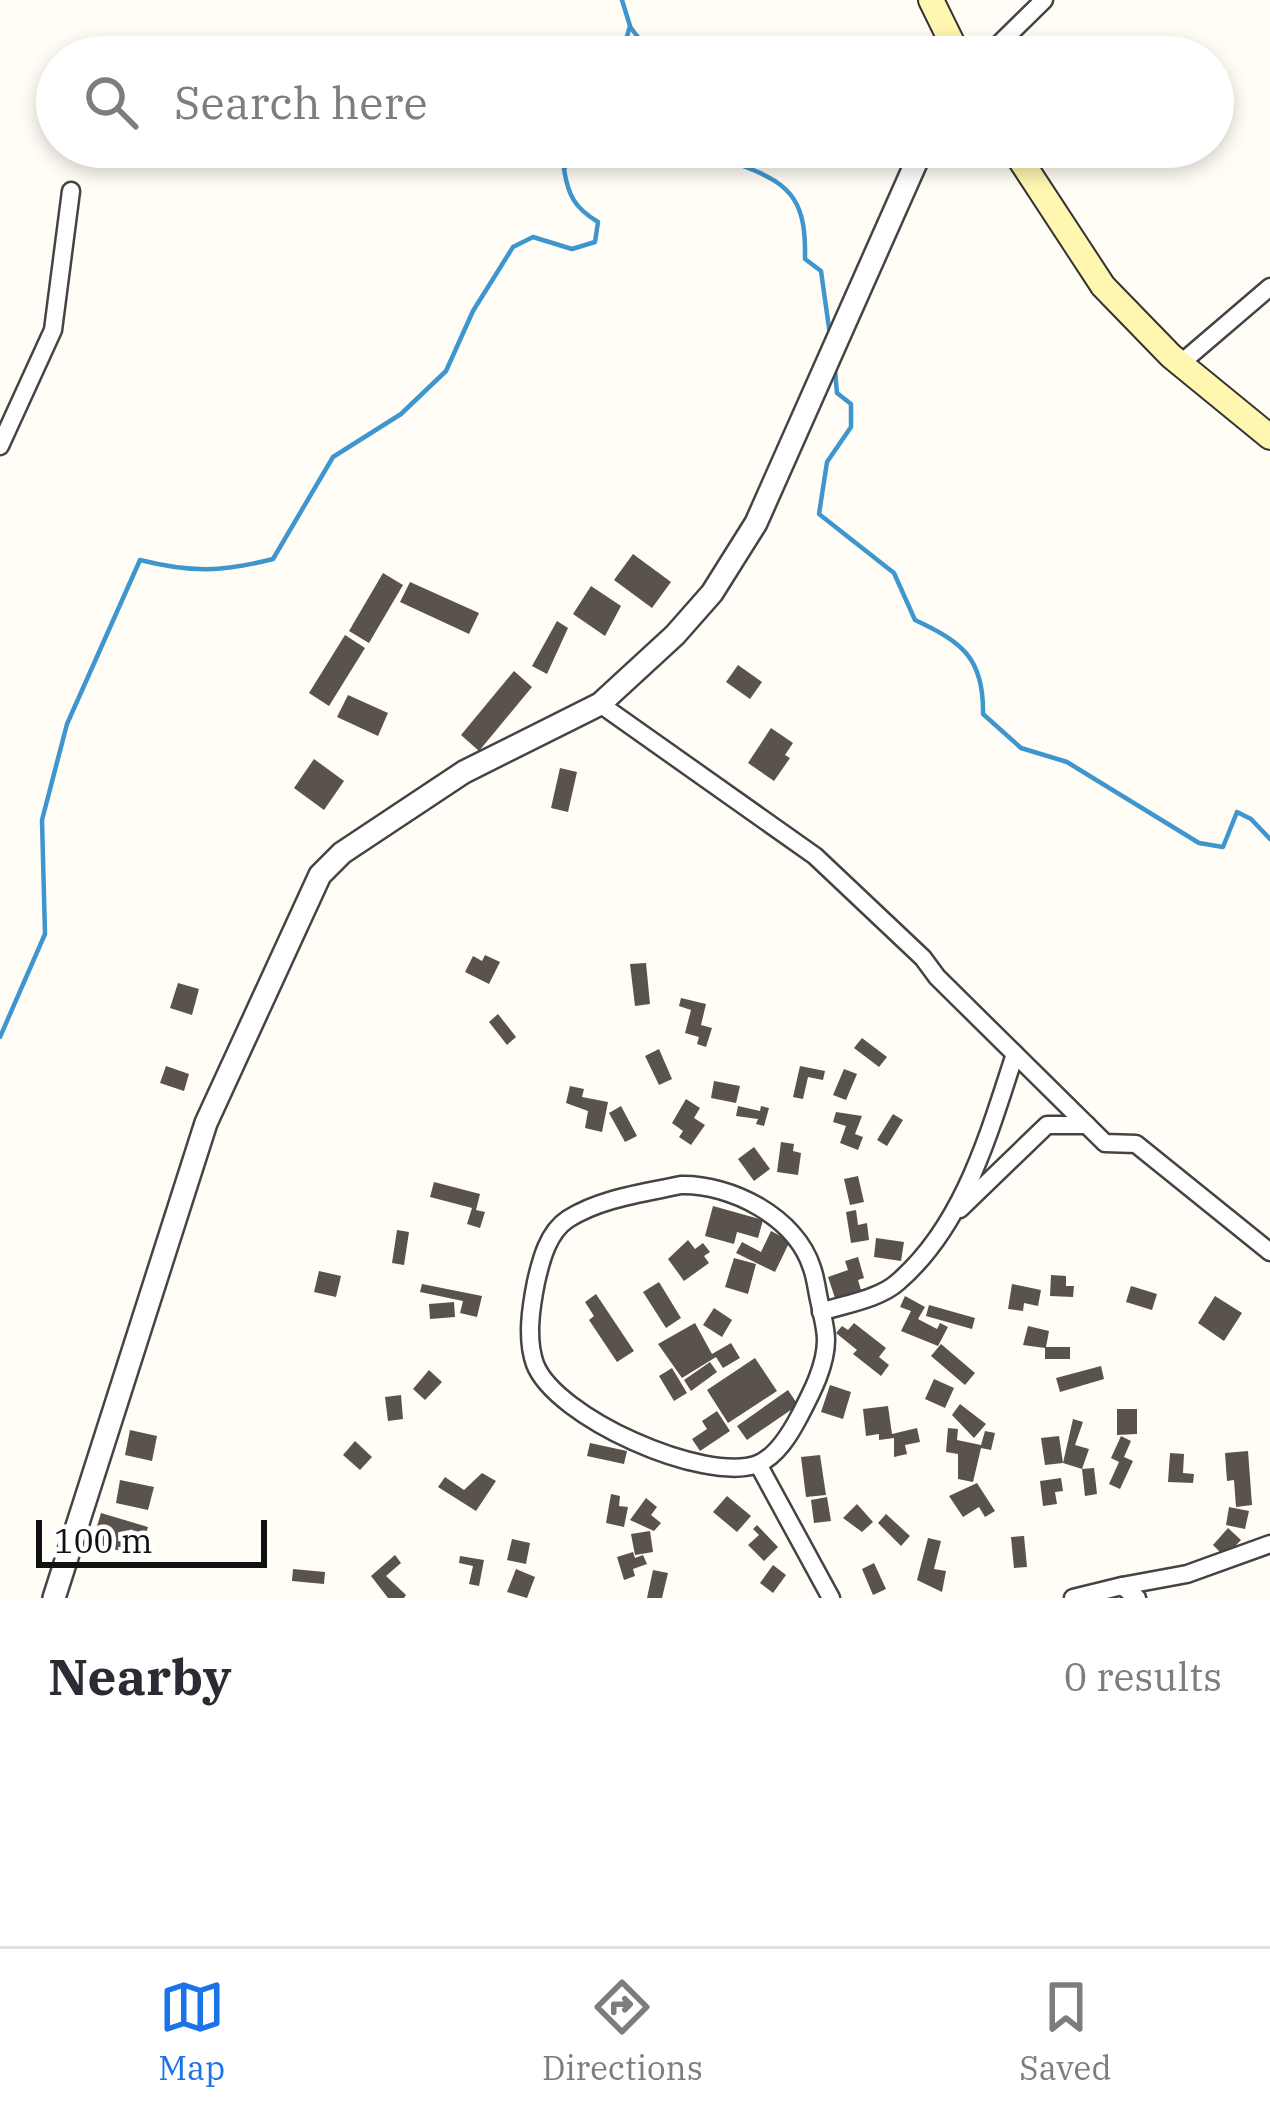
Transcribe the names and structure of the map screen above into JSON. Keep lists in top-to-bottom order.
{
  "scale_bar": "100 m",
  "page": {
    "search": "Search here",
    "scale": "100 m",
    "heading": ["Nearby", "0 results"],
    "nav": ["Map", "Directions", "Saved"]
  }
}
